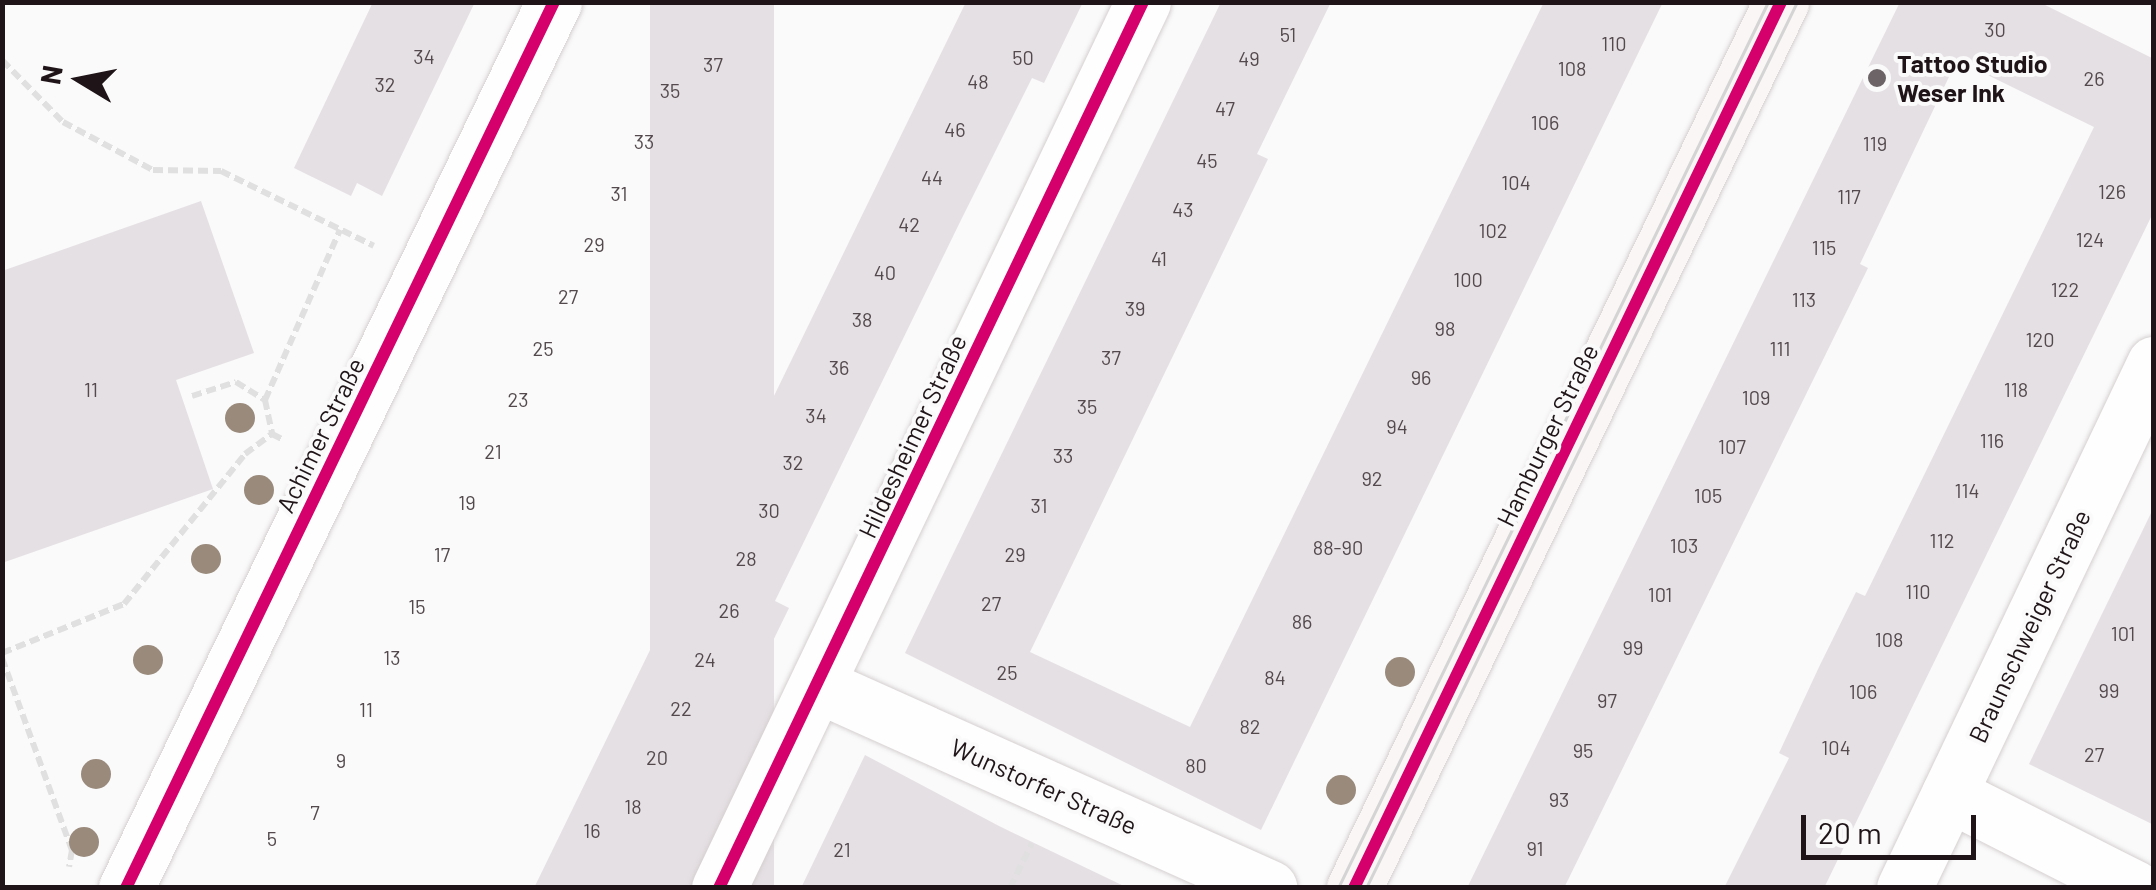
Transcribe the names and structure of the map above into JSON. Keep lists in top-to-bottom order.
{
  "streets": {
    "street": [
      "Achimer Straße",
      "Hamburger Straße",
      "Hildesheimer Straße",
      "Braunschweiger Straße",
      "Wunstorfer Straße"
    ]
  },
  "crossings": [
    ["Hildesheimer Straße", "Wunstorfer Straße"]
  ],
  "places": ["Tattoo Studio Weser Ink"],
  "house_numbers": [
    "30",
    "51",
    "110",
    "34",
    "50",
    "49",
    "37",
    "108",
    "26",
    "48",
    "32",
    "35",
    "47",
    "106",
    "46",
    "33",
    "119",
    "45",
    "44",
    "104",
    "126",
    "31",
    "117",
    "43",
    "42",
    "102",
    "124",
    "29",
    "115",
    "41",
    "40",
    "100",
    "122",
    "27",
    "113",
    "39",
    "38",
    "98",
    "120",
    "25",
    "111",
    "37",
    "36",
    "96",
    "11",
    "118",
    "109",
    "23",
    "35",
    "34",
    "94",
    "116",
    "107",
    "21",
    "33",
    "32",
    "92",
    "114",
    "105",
    "19",
    "31",
    "30",
    "112",
    "103",
    "88-90",
    "17",
    "29",
    "28",
    "110",
    "101",
    "27",
    "15",
    "26",
    "86",
    "101",
    "108",
    "99",
    "13",
    "24",
    "25",
    "84",
    "99",
    "106",
    "97",
    "22",
    "11",
    "82",
    "104",
    "95",
    "27",
    "20",
    "9",
    "80",
    "93",
    "18",
    "7",
    "16",
    "5",
    "91",
    "21"
  ],
  "scale_bar": "20 m",
  "north": "left"
}
